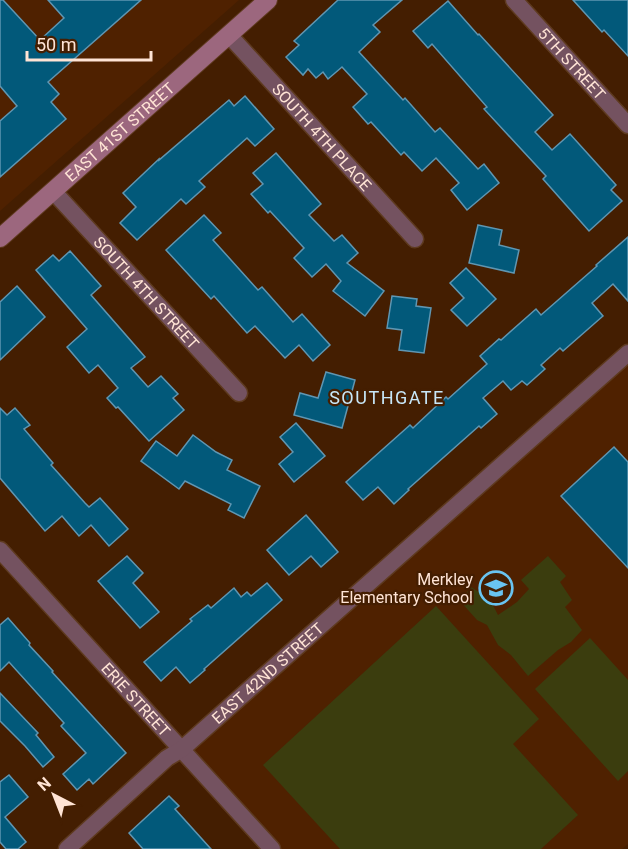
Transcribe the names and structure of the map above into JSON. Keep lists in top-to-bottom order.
{
  "streets": {
    "street": [
      "5TH STREET",
      "EAST 41ST STREET",
      "SOUTH 4TH PLACE",
      "SOUTH 4TH STREET",
      "EAST 42ND STREET",
      "ERIE STREET"
    ]
  },
  "crossings": [
    ["EAST 41ST STREET", "SOUTH 4TH PLACE"],
    ["EAST 41ST STREET", "SOUTH 4TH STREET"],
    ["EAST 42ND STREET", "ERIE STREET"]
  ],
  "districts": ["SOUTHGATE"],
  "places": {
    "school or university": ["Merkley Elementary School"]
  },
  "scale_bar": "50 m",
  "north": "top left"
}
